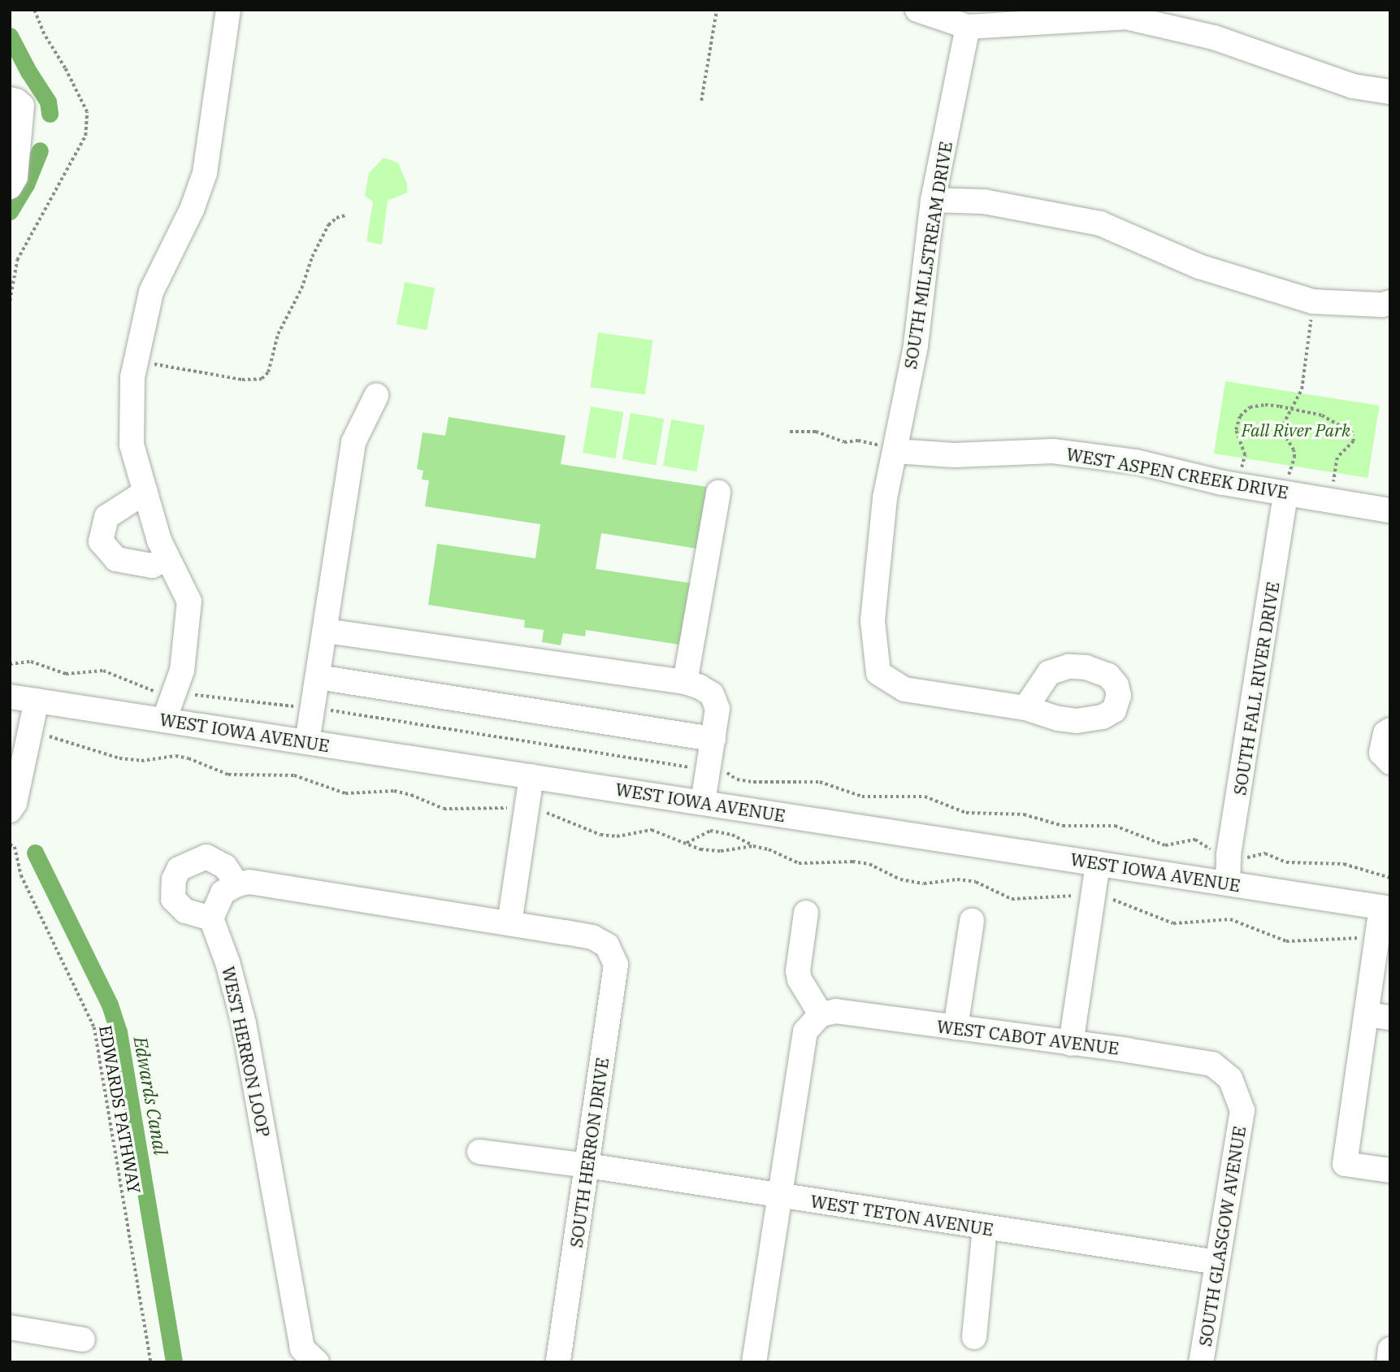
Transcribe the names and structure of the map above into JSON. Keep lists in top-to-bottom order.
{
  "streets": {
    "street": [
      "SOUTH MILLSTREAM DRIVE",
      "WEST ASPEN CREEK DRIVE",
      "SOUTH FALL RIVER DRIVE",
      "WEST IOWA AVENUE",
      "WEST CABOT AVENUE",
      "WEST HERRON LOOP",
      "SOUTH HERRON DRIVE",
      "WEST TETON AVENUE",
      "SOUTH GLASGOW AVENUE"
    ],
    "path": ["EDWARDS PATHWAY"]
  },
  "crossings": [
    ["SOUTH MILLSTREAM DRIVE", "WEST ASPEN CREEK DRIVE"],
    ["WEST ASPEN CREEK DRIVE", "SOUTH FALL RIVER DRIVE"],
    ["SOUTH FALL RIVER DRIVE", "WEST IOWA AVENUE"],
    ["WEST CABOT AVENUE", "SOUTH GLASGOW AVENUE"],
    ["SOUTH HERRON DRIVE", "WEST TETON AVENUE"],
    ["WEST TETON AVENUE", "SOUTH GLASGOW AVENUE"]
  ],
  "water": ["Edwards Canal"],
  "parks": ["Fall River Park"]
}
